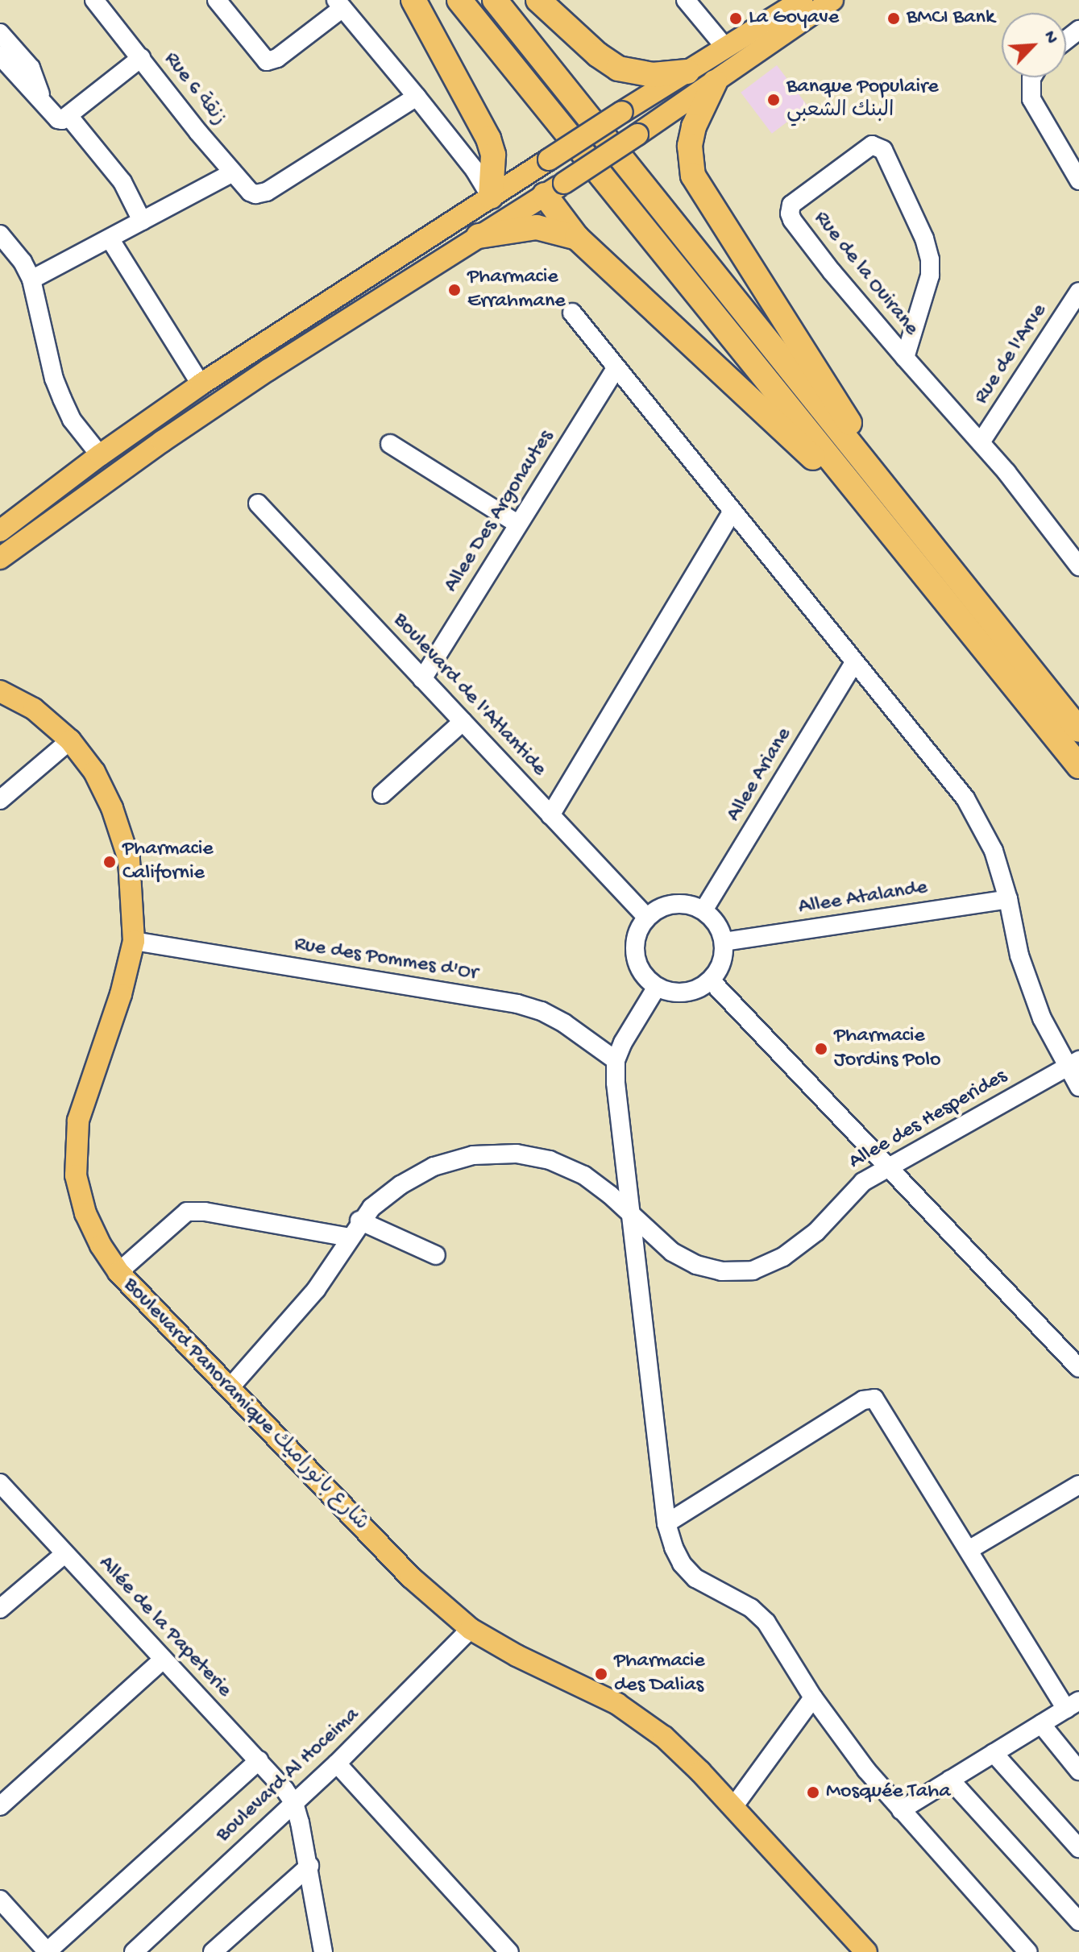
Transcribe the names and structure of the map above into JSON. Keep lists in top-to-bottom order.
{
  "streets": {
    "main road": ["Boulevard Panoramique شارع بانوراميك"],
    "street": [
      "Rue 6 زنقة",
      "Rue de la Ouirane",
      "Rue de l'Arve",
      "Allee Des Argonautes",
      "Boulevard de l'Atlantide",
      "Allee Ariane",
      "Allee Atalande",
      "Rue des Pommes d'Or",
      "Allee des Hesperides",
      "Allée de la Papeterie",
      "Boulevard Al Hoceima"
    ]
  },
  "crossings": [
    ["Rue de la Ouirane", "Rue de l'Arve"],
    ["Allee Des Argonautes", "Boulevard de l'Atlantide"],
    ["Boulevard de l'Atlantide", "Allee Ariane"],
    ["Boulevard de l'Atlantide", "Allee Atalande"],
    ["Allee Ariane", "Allee Atalande"],
    ["Rue des Pommes d'Or", "Boulevard Panoramique شارع بانوراميك"],
    ["Allee des Hesperides", "Boulevard Panoramique شارع بانوراميك"],
    ["Boulevard Panoramique شارع بانوراميك", "Boulevard Al Hoceima"],
    ["Allée de la Papeterie", "Boulevard Al Hoceima"]
  ],
  "places": [
    "La Goyave",
    "BMCI Bank",
    "Banque Populaire البنك الشعبي",
    "Pharmacie Errahmane",
    "Pharmacie Californie",
    "Pharmacie Jordins Polo",
    "Pharmacie des Dalias",
    "Mosquée Taha"
  ],
  "north": "top right"
}
